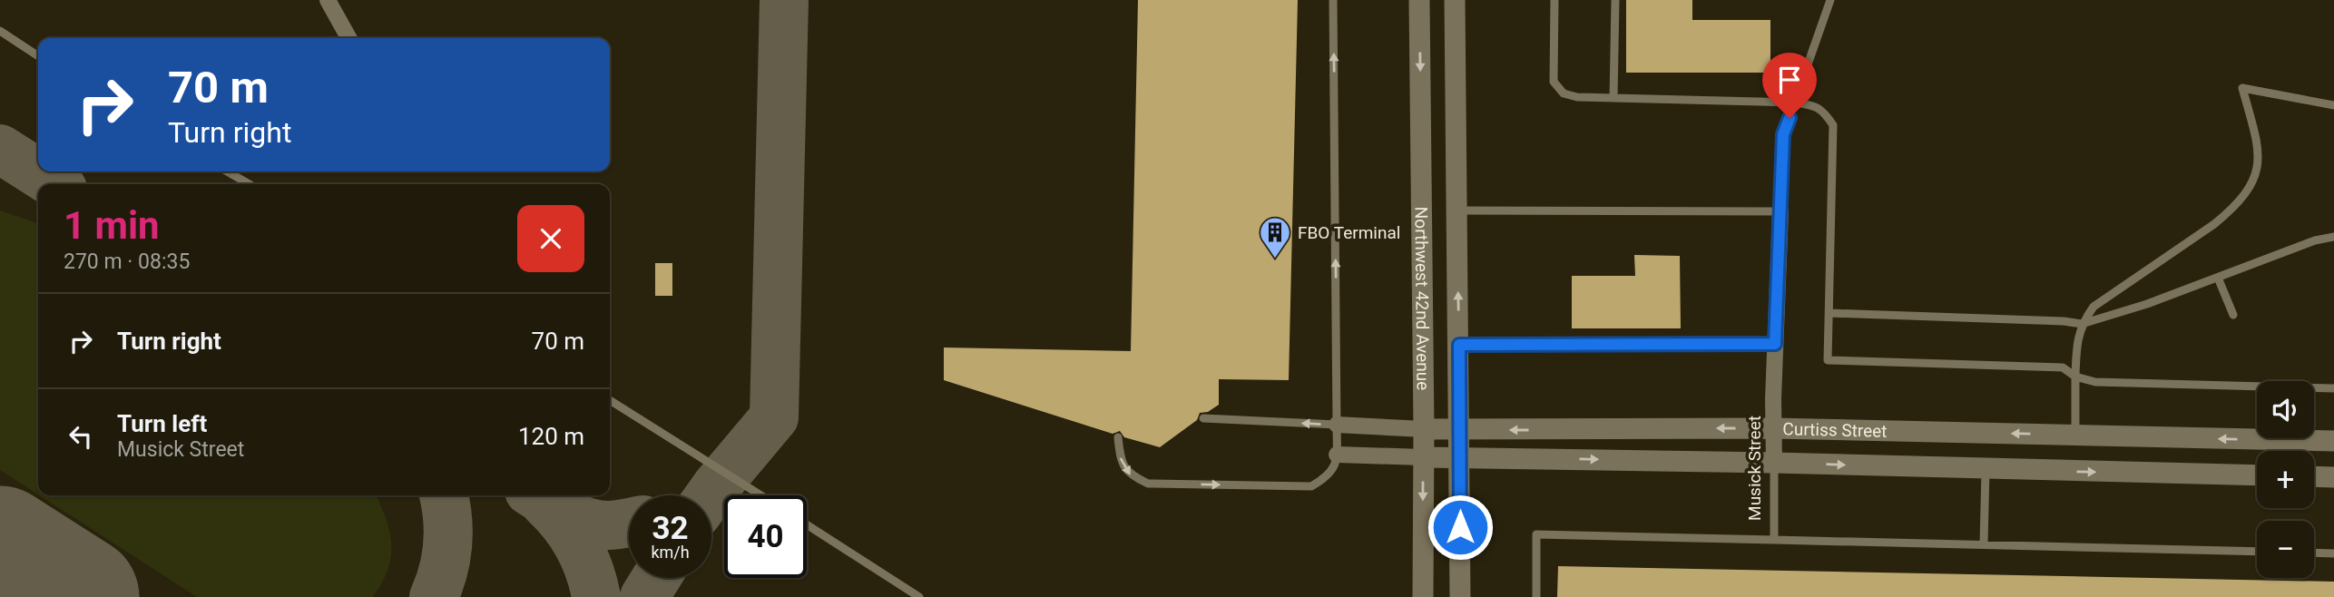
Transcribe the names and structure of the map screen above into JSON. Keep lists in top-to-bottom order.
{
  "streets": {
    "street": ["Northwest 42nd Avenue", "Curtiss Street", "Musick Street"]
  },
  "crossings": [
    ["Northwest 42nd Avenue", "Curtiss Street"],
    ["Curtiss Street", "Musick Street"]
  ],
  "places": {
    "building": ["FBO Terminal"]
  },
  "page": {
    "turn": ["70 m", "Turn right"],
    "heading": ["1 min", "270 m · 08:35"],
    "list": [
      {
        "name": "Turn right",
        "value": "70 m"
      },
      {
        "name": "Turn left",
        "note": "Musick Street",
        "value": "120 m"
      }
    ],
    "map_buttons": ["+", "−"],
    "speed": "32 km/h",
    "limit": "40"
  }
}
